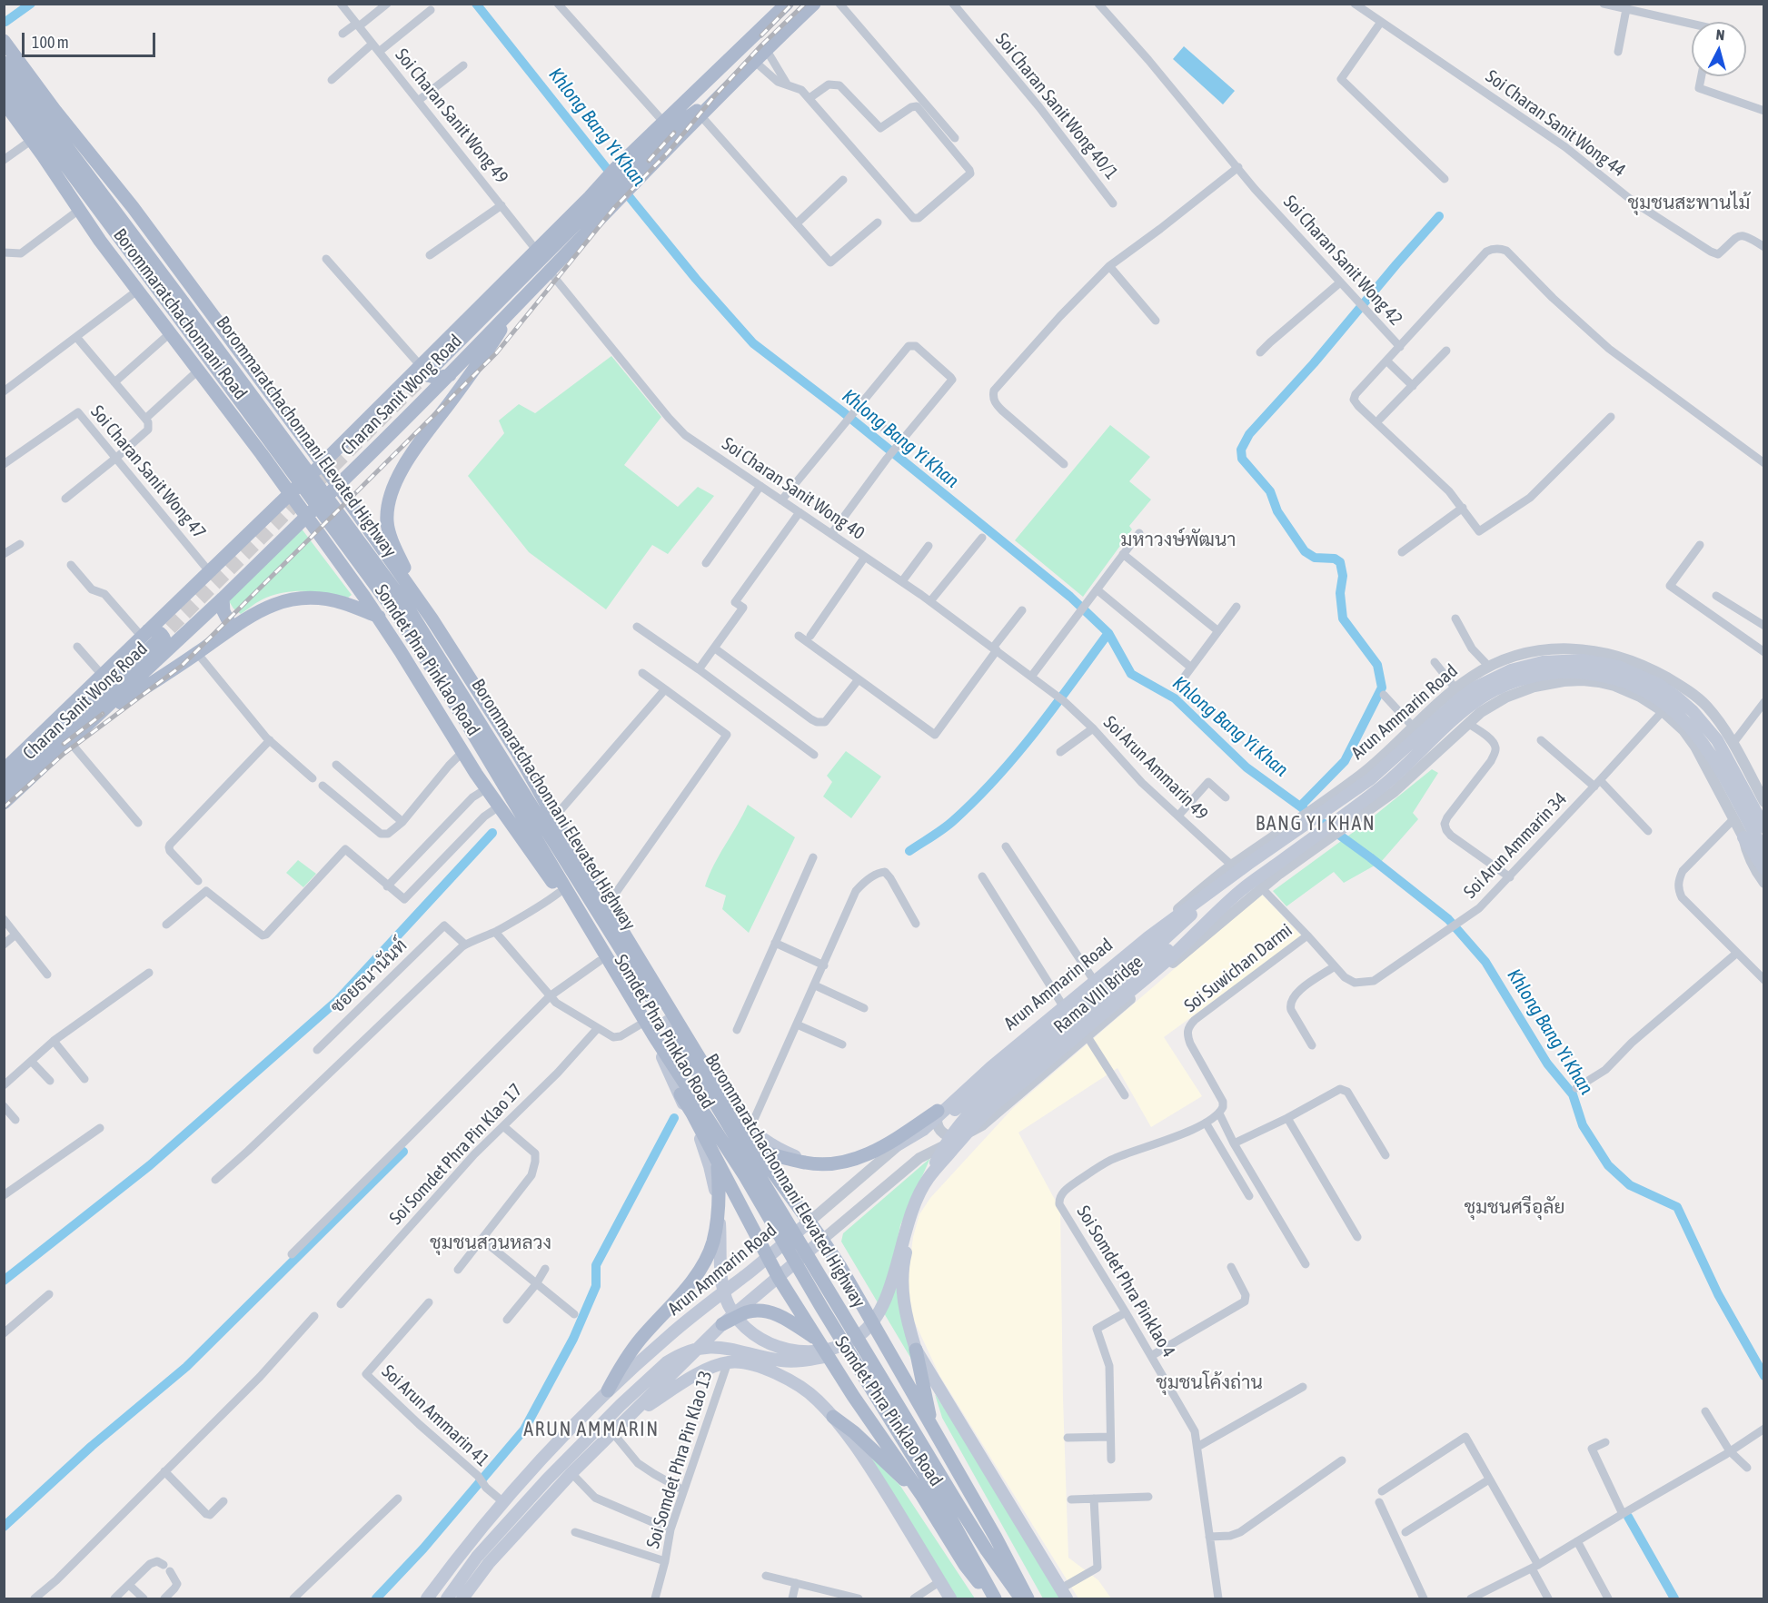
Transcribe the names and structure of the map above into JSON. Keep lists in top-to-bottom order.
{
  "streets": {
    "main road": [
      "Borommaratchachonnani Road",
      "Charan Sanit Wong Road",
      "Borommaratchachonnani Elevated Highway",
      "Somdet Phra Pinklao Road",
      "Arun Ammarin Road",
      "Rama VIII Bridge"
    ],
    "street": [
      "Soi Charan Sanit Wong 40/1",
      "Soi Charan Sanit Wong 49",
      "Soi Charan Sanit Wong 44",
      "Soi Charan Sanit Wong 42",
      "Soi Charan Sanit Wong 47",
      "Soi Charan Sanit Wong 40",
      "Soi Arun Ammarin 49",
      "Soi Arun Ammarin 34",
      "Soi Suwichan Darmi",
      "ซอยธนานันท์",
      "Soi Somdet Phra Pin Klao 17",
      "Soi Somdet Phra Pinklao 4",
      "Soi Arun Ammarin 41",
      "Soi Somdet Phra Pin Klao 13"
    ]
  },
  "crossings": [
    ["Soi Charan Sanit Wong 49", "Charan Sanit Wong Road"],
    ["Borommaratchachonnani Road", "Charan Sanit Wong Road"],
    ["Borommaratchachonnani Road", "Somdet Phra Pinklao Road"],
    ["Charan Sanit Wong Road", "Soi Charan Sanit Wong 47"],
    ["Charan Sanit Wong Road", "Soi Charan Sanit Wong 40"],
    ["Charan Sanit Wong Road", "Somdet Phra Pinklao Road"],
    ["Borommaratchachonnani Elevated Highway", "Somdet Phra Pinklao Road"],
    ["Borommaratchachonnani Elevated Highway", "Rama VIII Bridge"],
    ["Soi Charan Sanit Wong 40", "Soi Arun Ammarin 49"],
    ["Somdet Phra Pinklao Road", "Arun Ammarin Road"],
    ["Arun Ammarin Road", "Soi Arun Ammarin 49"],
    ["Arun Ammarin Road", "Soi Arun Ammarin 41"]
  ],
  "districts": [
    "ชุมชนสะพานไม้",
    "มหาวงษ์พัฒนา",
    "BANG YI KHAN",
    "ชุมชนศรีอุลัย",
    "ชุมชนสวนหลวง",
    "ชุมชนโค้งถ่าน",
    "ARUN AMMARIN"
  ],
  "water": ["Khlong Bang Yi Khan"],
  "scale_bar": "100 m",
  "north": "top"
}
